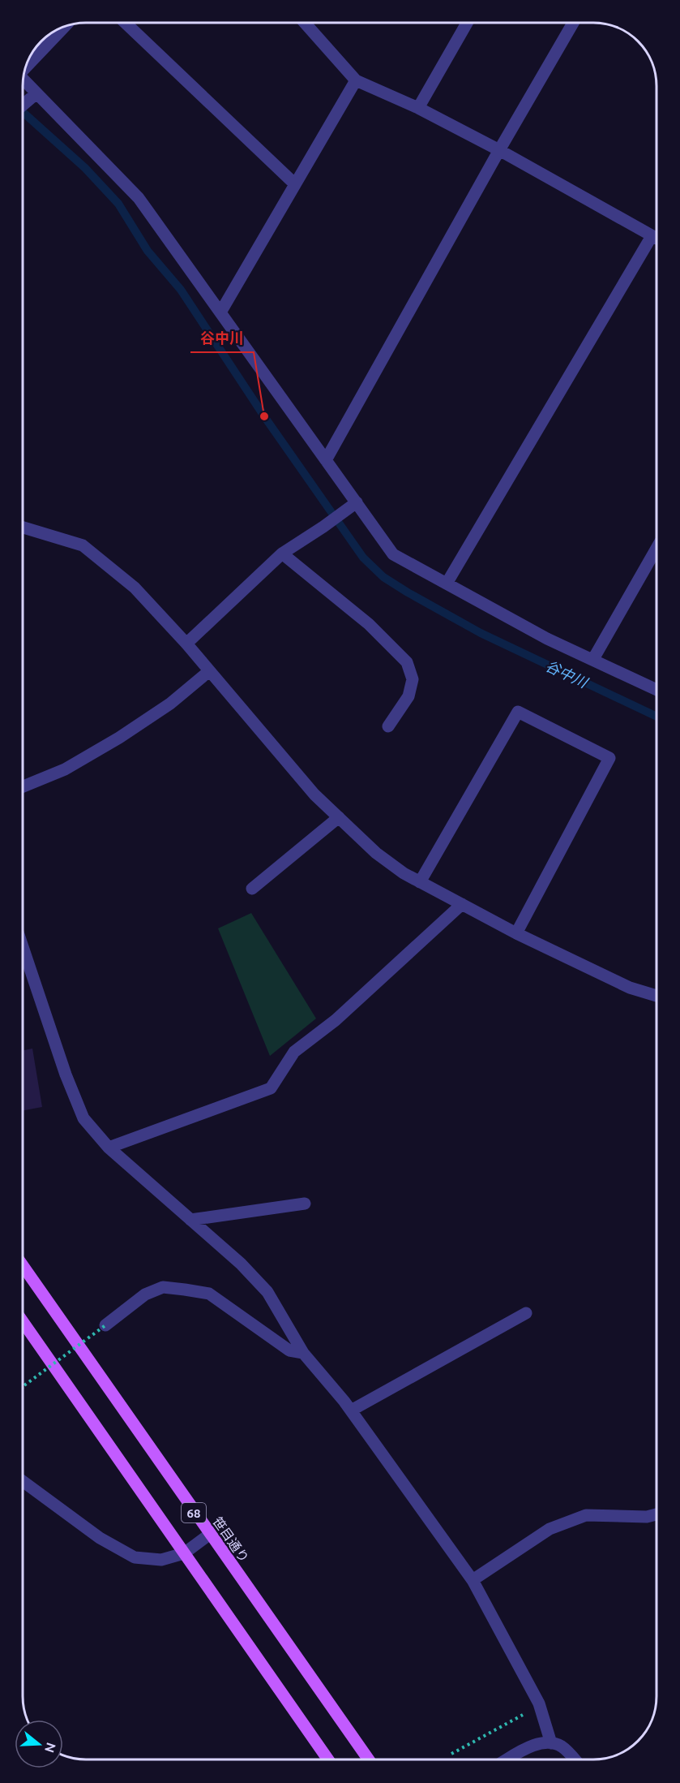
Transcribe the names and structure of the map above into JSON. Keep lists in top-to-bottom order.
{
  "streets": {
    "main road": ["68", "笹目通り"]
  },
  "water": ["谷中川"],
  "places": ["谷中川"],
  "north": "right"
}
